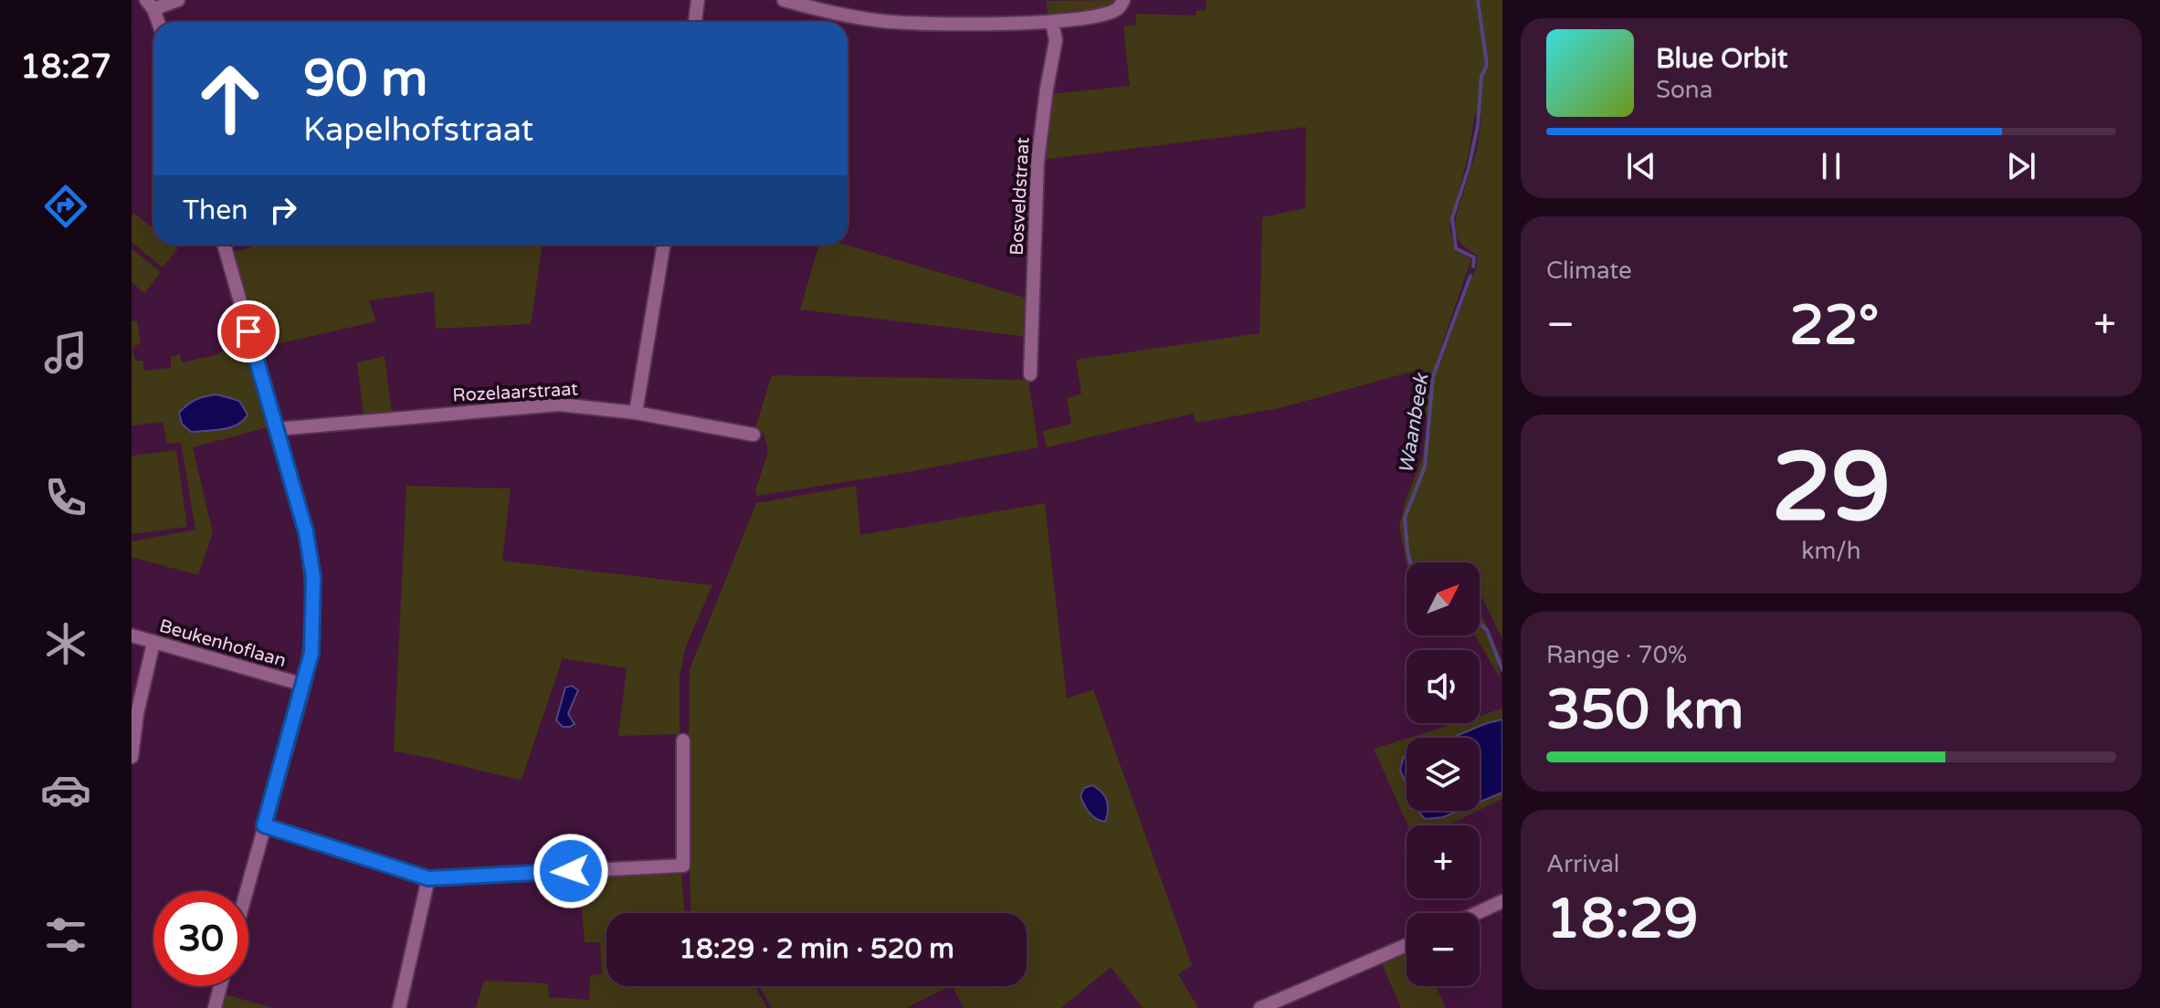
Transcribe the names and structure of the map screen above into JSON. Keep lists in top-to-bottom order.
{
  "streets": {
    "street": ["Bosveldstraat", "Rozelaarstraat", "Beukenhoflaan"]
  },
  "water": ["Waanbeek"],
  "north": "top right",
  "page": {
    "tabs": "18:27",
    "turn": ["90 m", "Kapelhofstraat"],
    "song": ["Blue Orbit", "Sona"],
    "then": "Then",
    "tile": [
      "Climate",
      ["29", "km/h"],
      ["Range · 70%", "350 km"],
      ["Arrival", "18:29"]
    ],
    "heat": ["−", "22°", "+"],
    "map_buttons": ["+", "−"],
    "limit": "30",
    "trip": "18:29 · 2 min · 520 m"
  }
}
